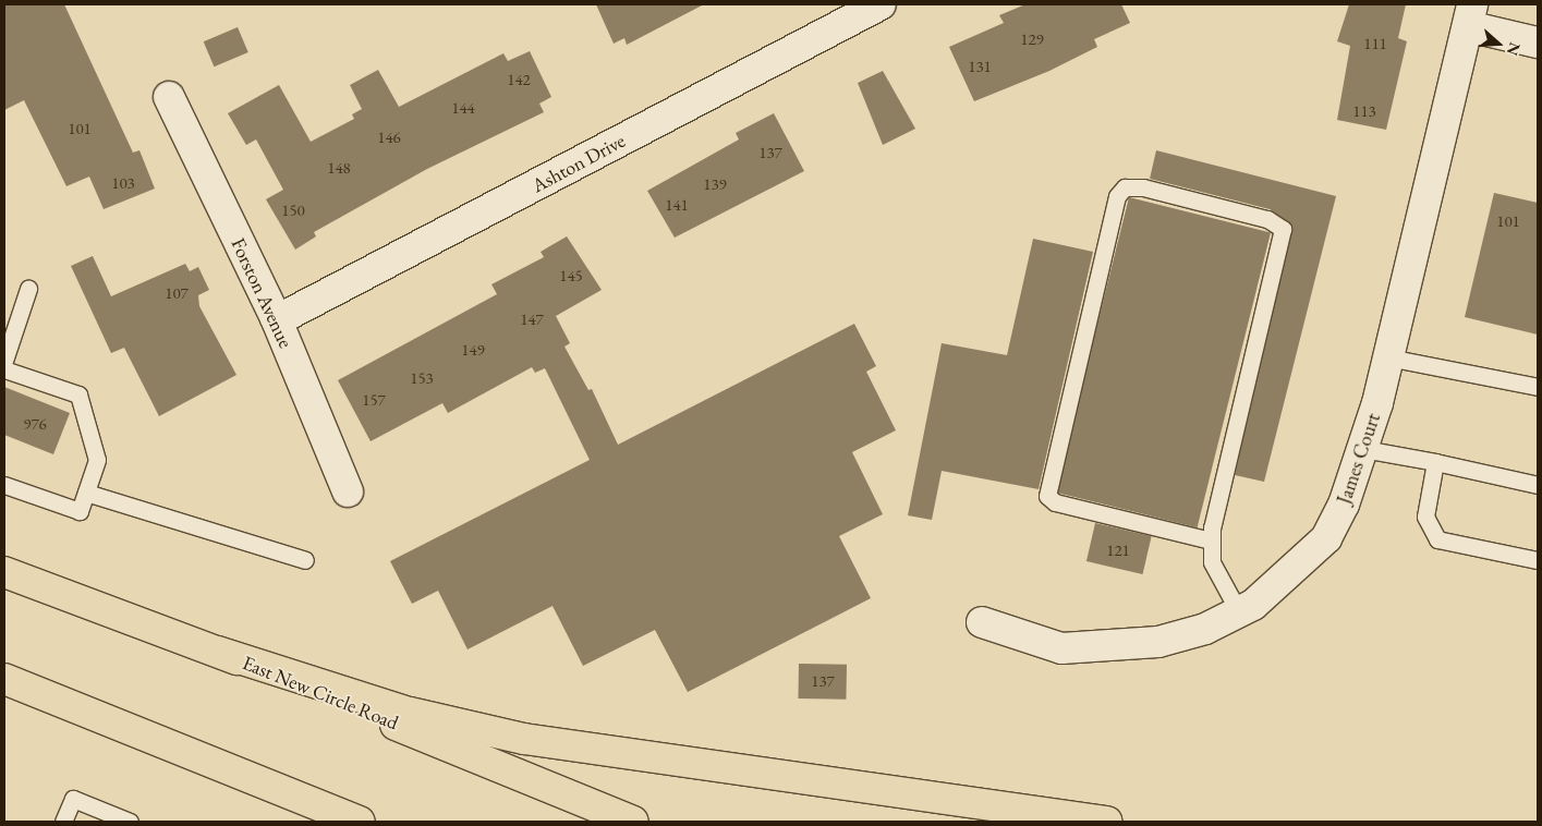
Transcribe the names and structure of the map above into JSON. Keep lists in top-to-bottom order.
{
  "streets": {
    "highway": ["East New Circle Road"],
    "street": ["Ashton Drive", "Forston Avenue", "James Court"]
  },
  "crossings": [
    ["Ashton Drive", "Forston Avenue"]
  ],
  "house_numbers": [
    "129",
    "111",
    "131",
    "142",
    "144",
    "113",
    "101",
    "146",
    "137",
    "148",
    "103",
    "139",
    "141",
    "150",
    "101",
    "145",
    "107",
    "147",
    "149",
    "153",
    "157",
    "976",
    "121",
    "137"
  ],
  "north": "right"
}
